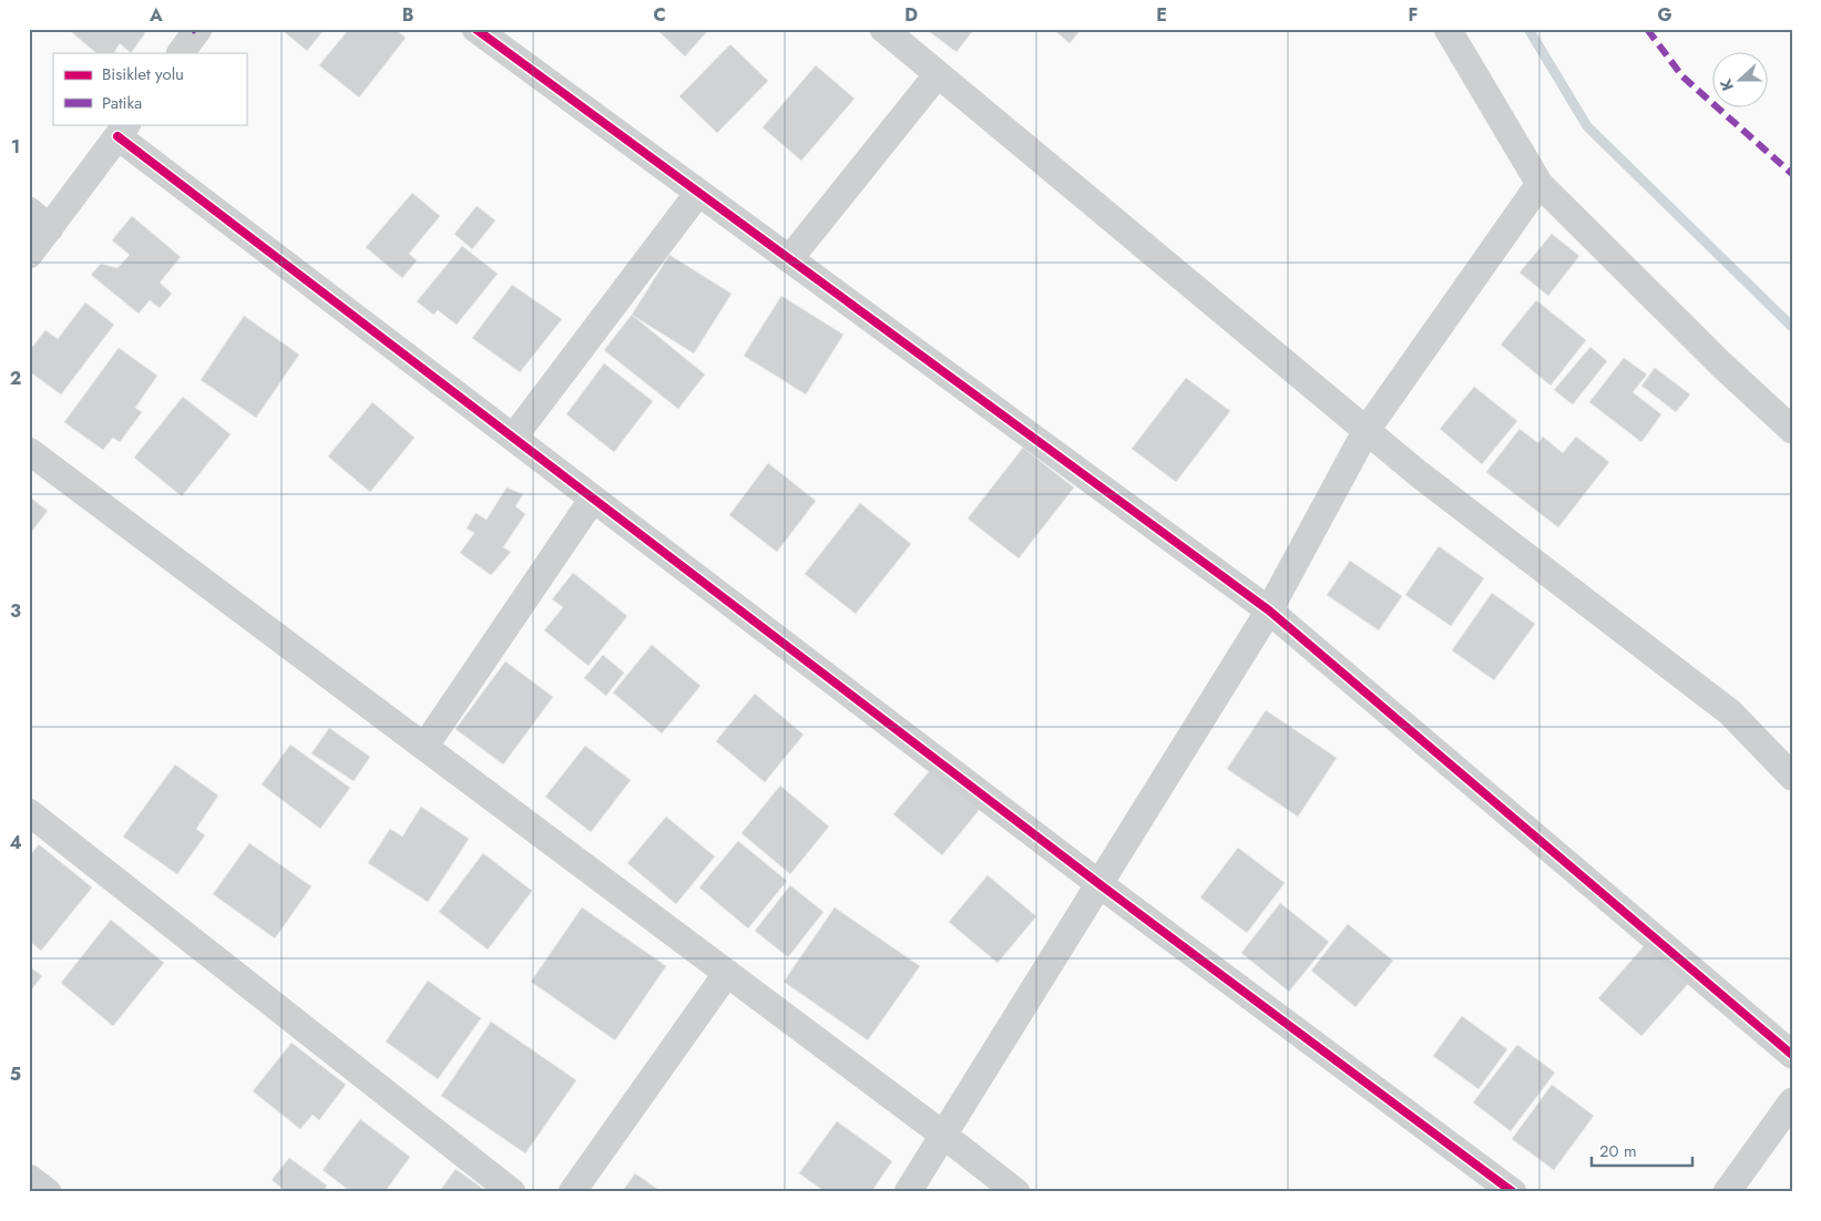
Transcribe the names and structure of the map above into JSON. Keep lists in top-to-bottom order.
{
  "legend": ["Bisiklet yolu", "Patika"],
  "scale_bar": "20 m",
  "north": "left",
  "grid": {
    "columns": [
      "A",
      "B",
      "C",
      "D",
      "E",
      "F",
      "G"
    ],
    "rows": [
      "1",
      "2",
      "3",
      "4",
      "5"
    ]
  }
}
